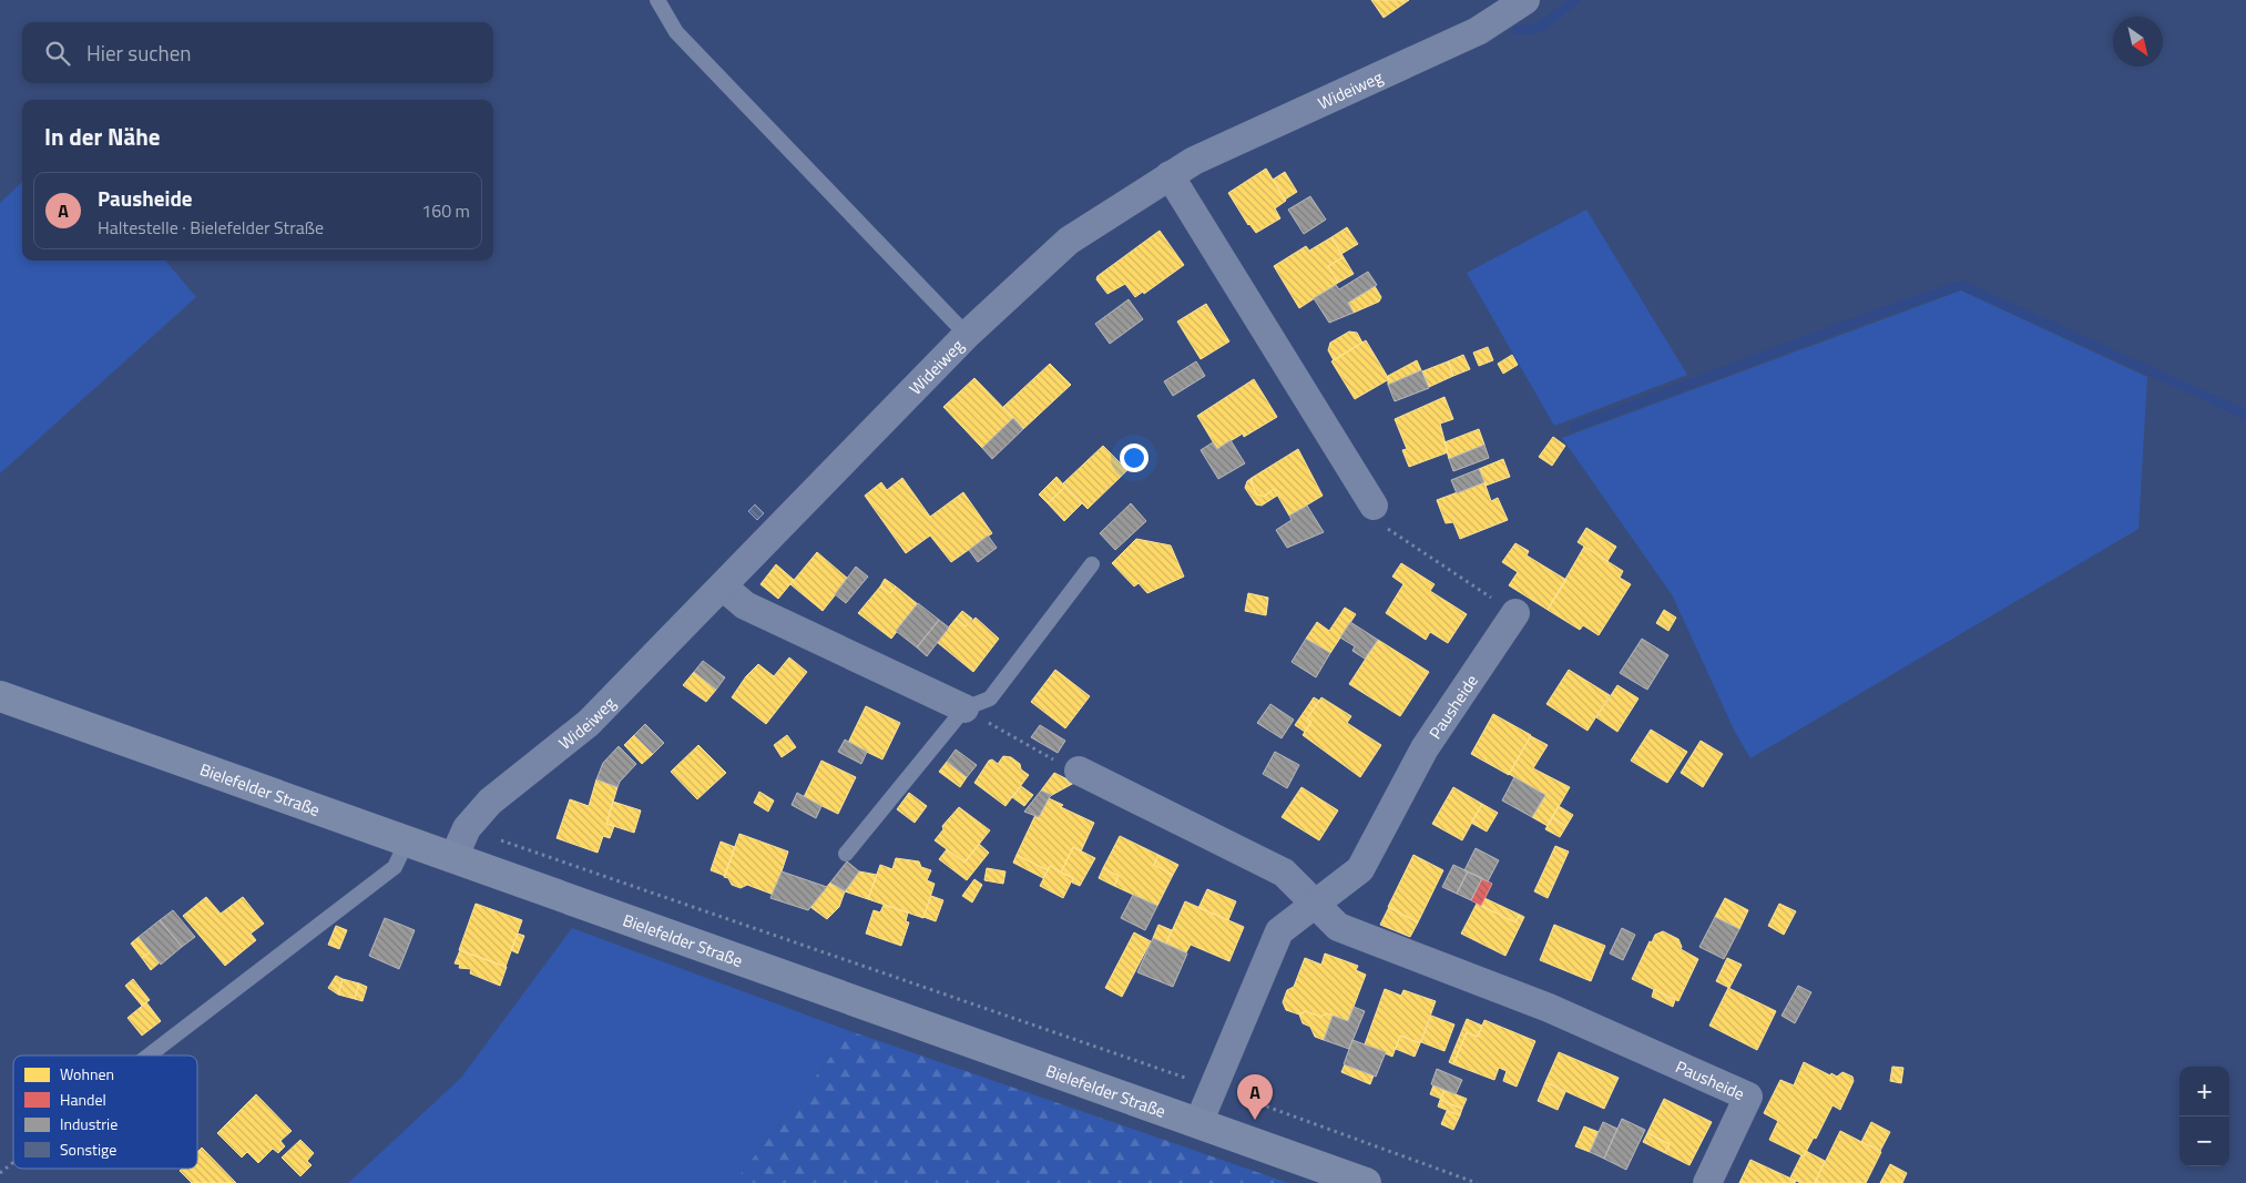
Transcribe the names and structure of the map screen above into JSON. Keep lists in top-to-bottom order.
{
  "streets": {
    "main road": ["Bielefelder Straße"],
    "street": ["Wideiweg", "Pausheide"]
  },
  "crossings": [
    ["Wideiweg", "Bielefelder Straße"],
    ["Pausheide", "Bielefelder Straße"]
  ],
  "legend": [
    "Wohnen",
    "Handel",
    "Industrie",
    "Sonstige"
  ],
  "north": "bottom right",
  "page": {
    "search": "Hier suchen",
    "heading": "In der Nähe",
    "list": [
      {
        "mark": "A",
        "name": "Pausheide",
        "note": "Haltestelle · Bielefelder Straße",
        "value": "160 m"
      }
    ],
    "map_buttons": ["+", "−"],
    "pins": "A"
  }
}
